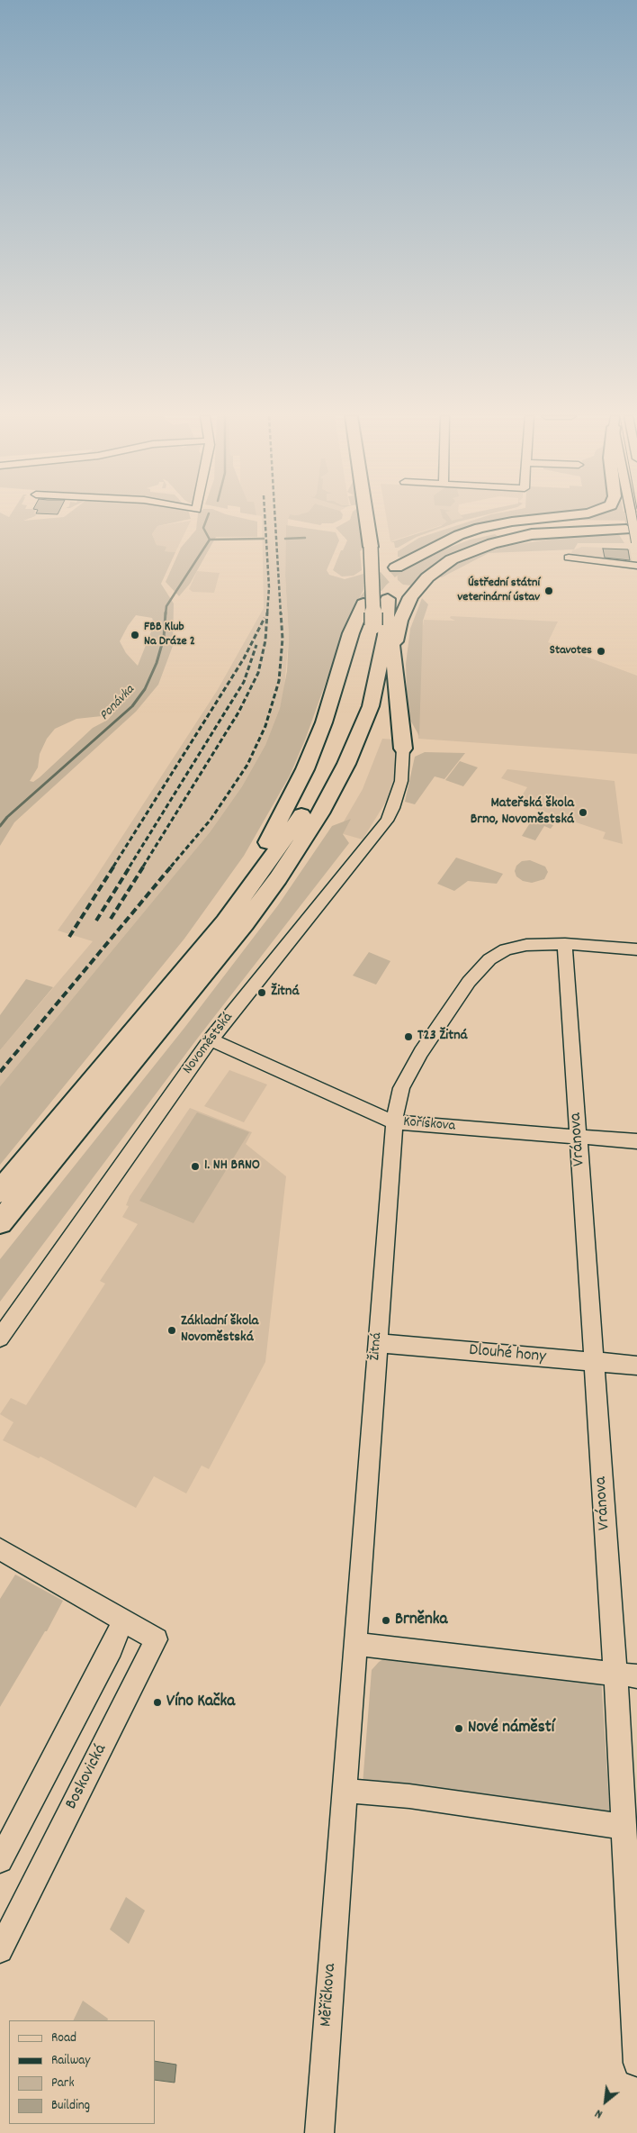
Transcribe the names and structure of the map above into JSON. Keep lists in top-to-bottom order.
{
  "streets": {
    "street": [
      "Novoměstská",
      "Kořískova",
      "Vránova",
      "Žitná",
      "Dlouhé hony",
      "Boskovická",
      "Měřičkova"
    ]
  },
  "crossings": [
    ["Novoměstská", "Kořískova"],
    ["Kořískova", "Vránova"],
    ["Kořískova", "Žitná"],
    ["Vránova", "Žitná"],
    ["Vránova", "Dlouhé hony"],
    ["Žitná", "Dlouhé hony"]
  ],
  "water": ["Ponávka"],
  "places": [
    "Ústřední státní veterinární ústav",
    "FBB Klub Na Dráze 2",
    "Stavotes",
    "Mateřská škola Brno, Novoměstská",
    "Žitná",
    "T23 Žitná",
    "1. NH BRNO",
    "Základní škola Novoměstská",
    "Brněnka",
    "Víno Kačka",
    "Nové náměstí"
  ],
  "legend": [
    "Road",
    "Railway",
    "Park",
    "Building"
  ],
  "north": "bottom left"
}
